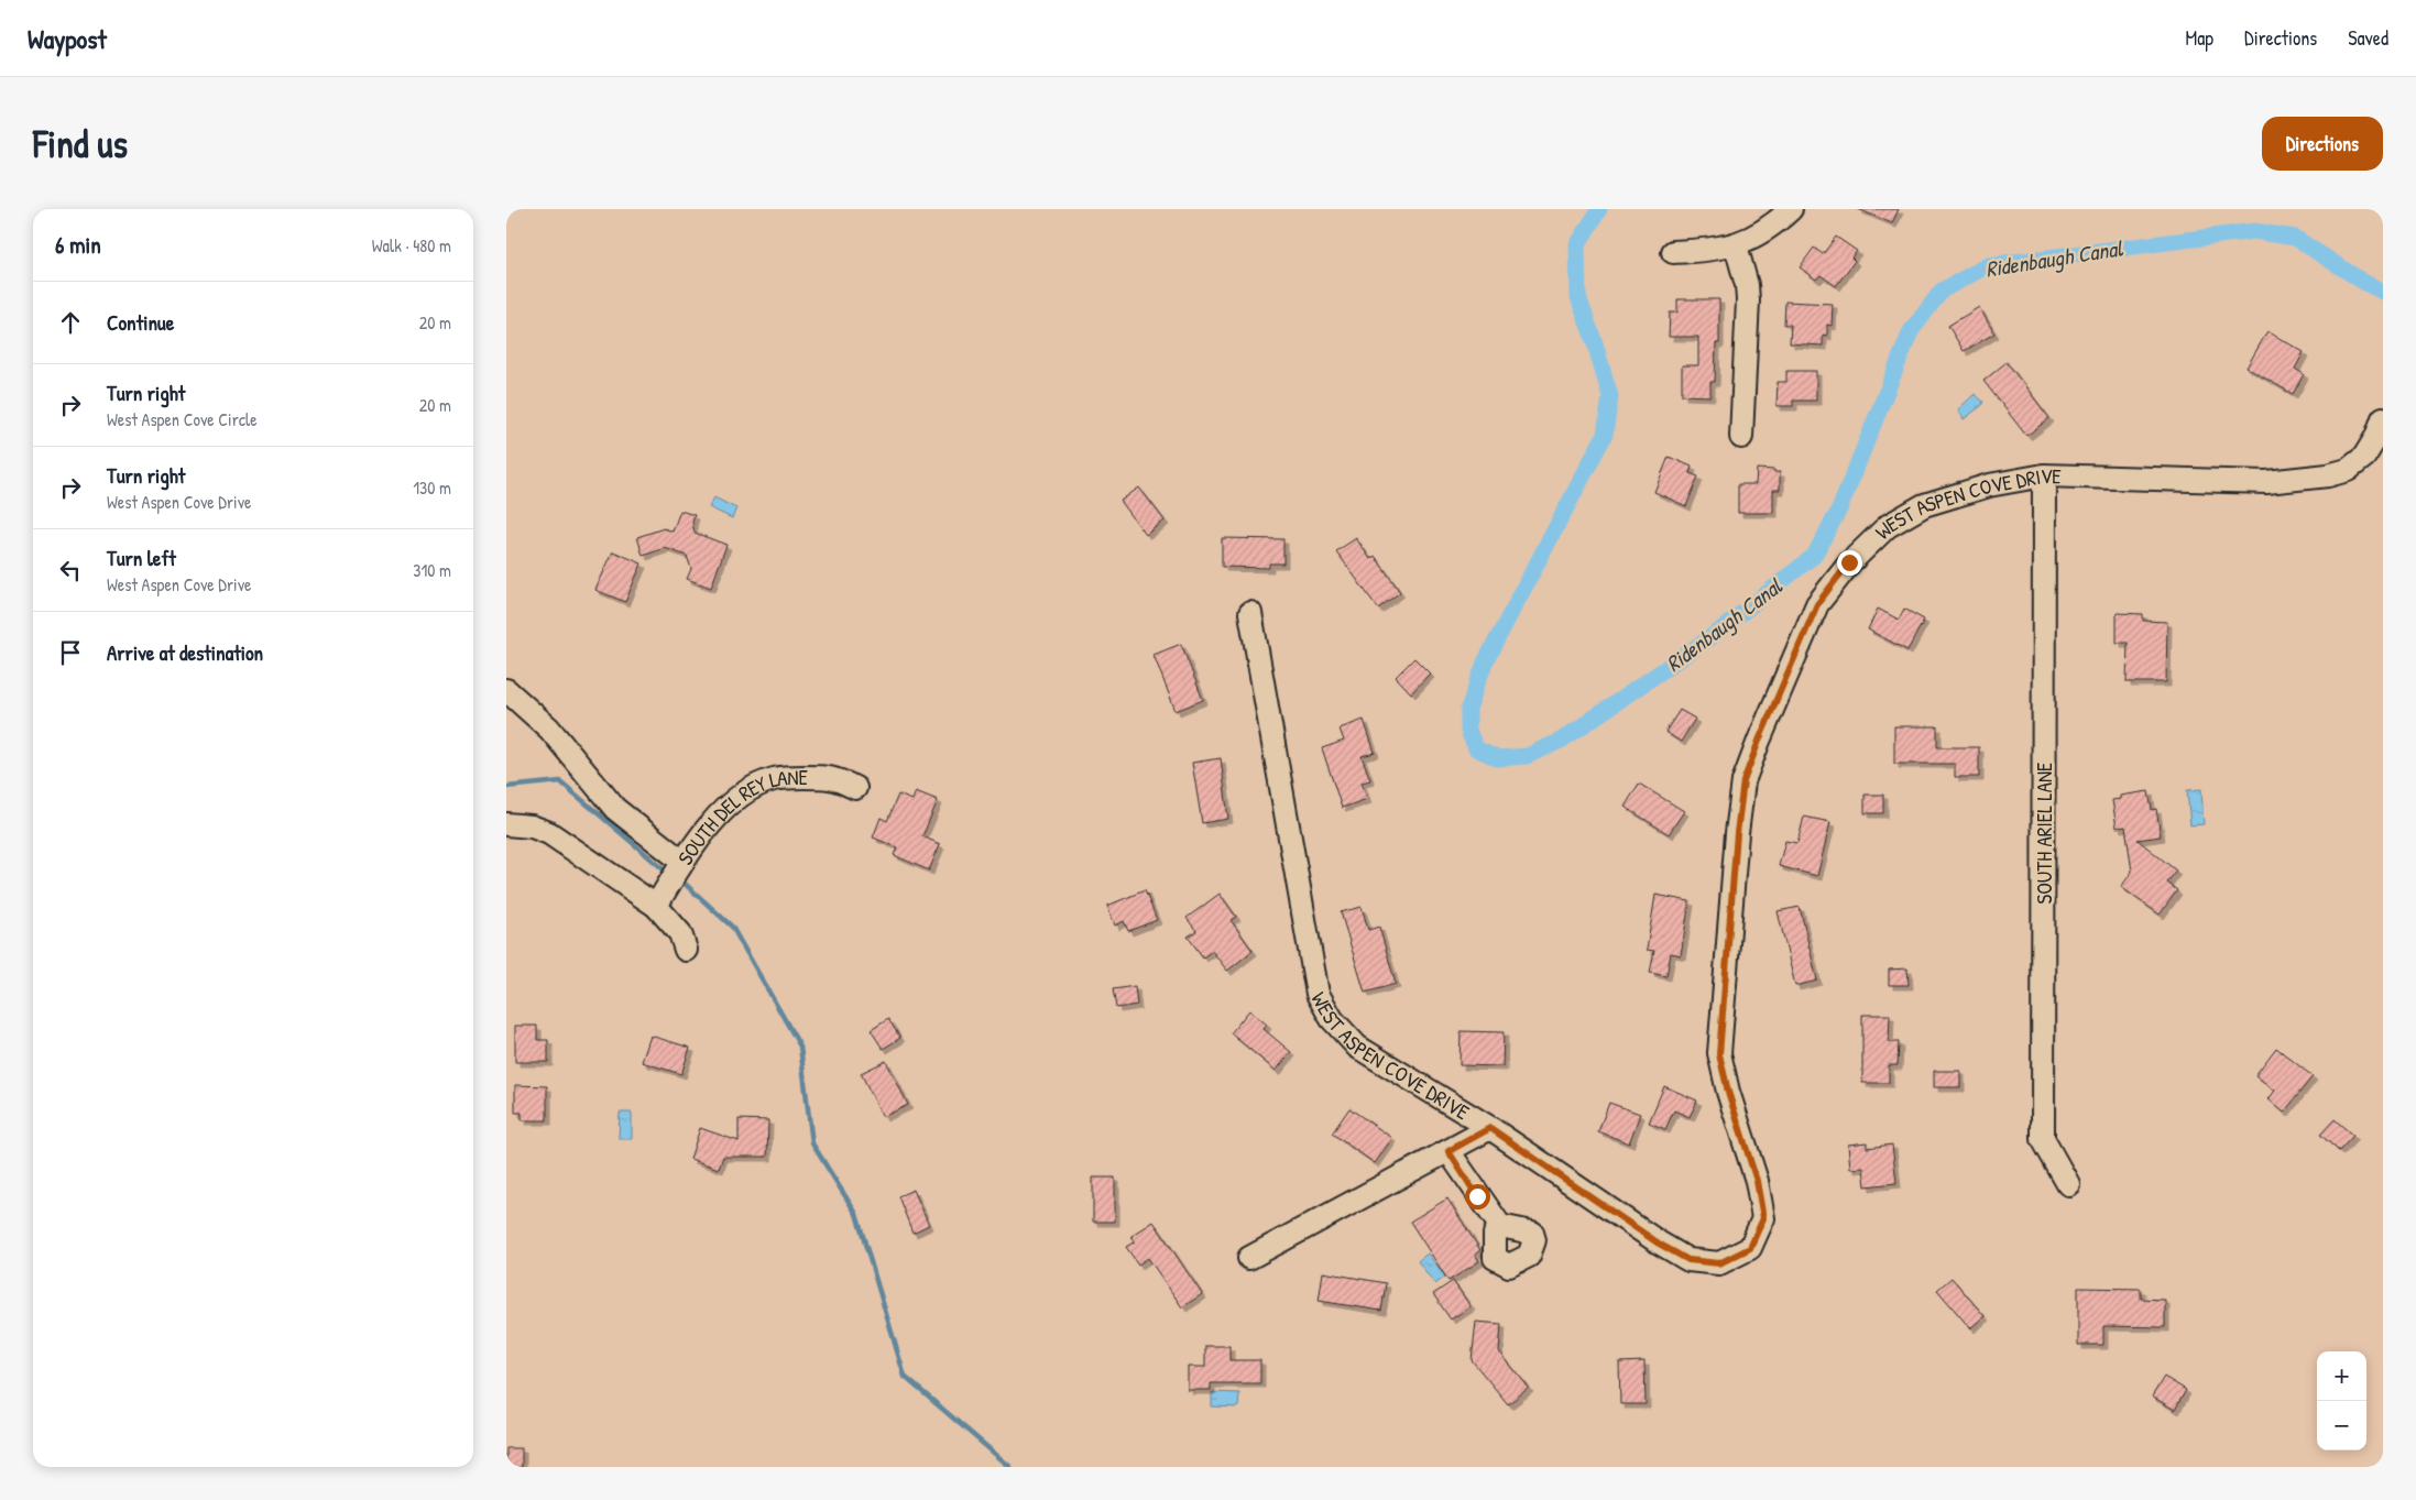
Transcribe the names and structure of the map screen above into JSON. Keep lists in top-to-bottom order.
{
  "streets": {
    "street": ["WEST ASPEN COVE DRIVE", "SOUTH DEL REY LANE", "SOUTH ARIEL LANE"]
  },
  "crossings": [
    ["WEST ASPEN COVE DRIVE", "SOUTH ARIEL LANE"]
  ],
  "water": ["Ridenbaugh Canal"],
  "page": {
    "header": "Waypost",
    "nav": ["Map", "Directions", "Saved"],
    "buttons": "Directions",
    "title": "Find us",
    "heading": ["6 min", "Walk · 480 m"],
    "list": [
      ["Continue", "20 m"],
      ["Turn right", "West Aspen Cove Circle", "20 m"],
      ["Turn right", "West Aspen Cove Drive", "130 m"],
      ["Turn left", "West Aspen Cove Drive", "310 m"],
      "Arrive at destination"
    ],
    "map_buttons": ["+", "−"]
  }
}
